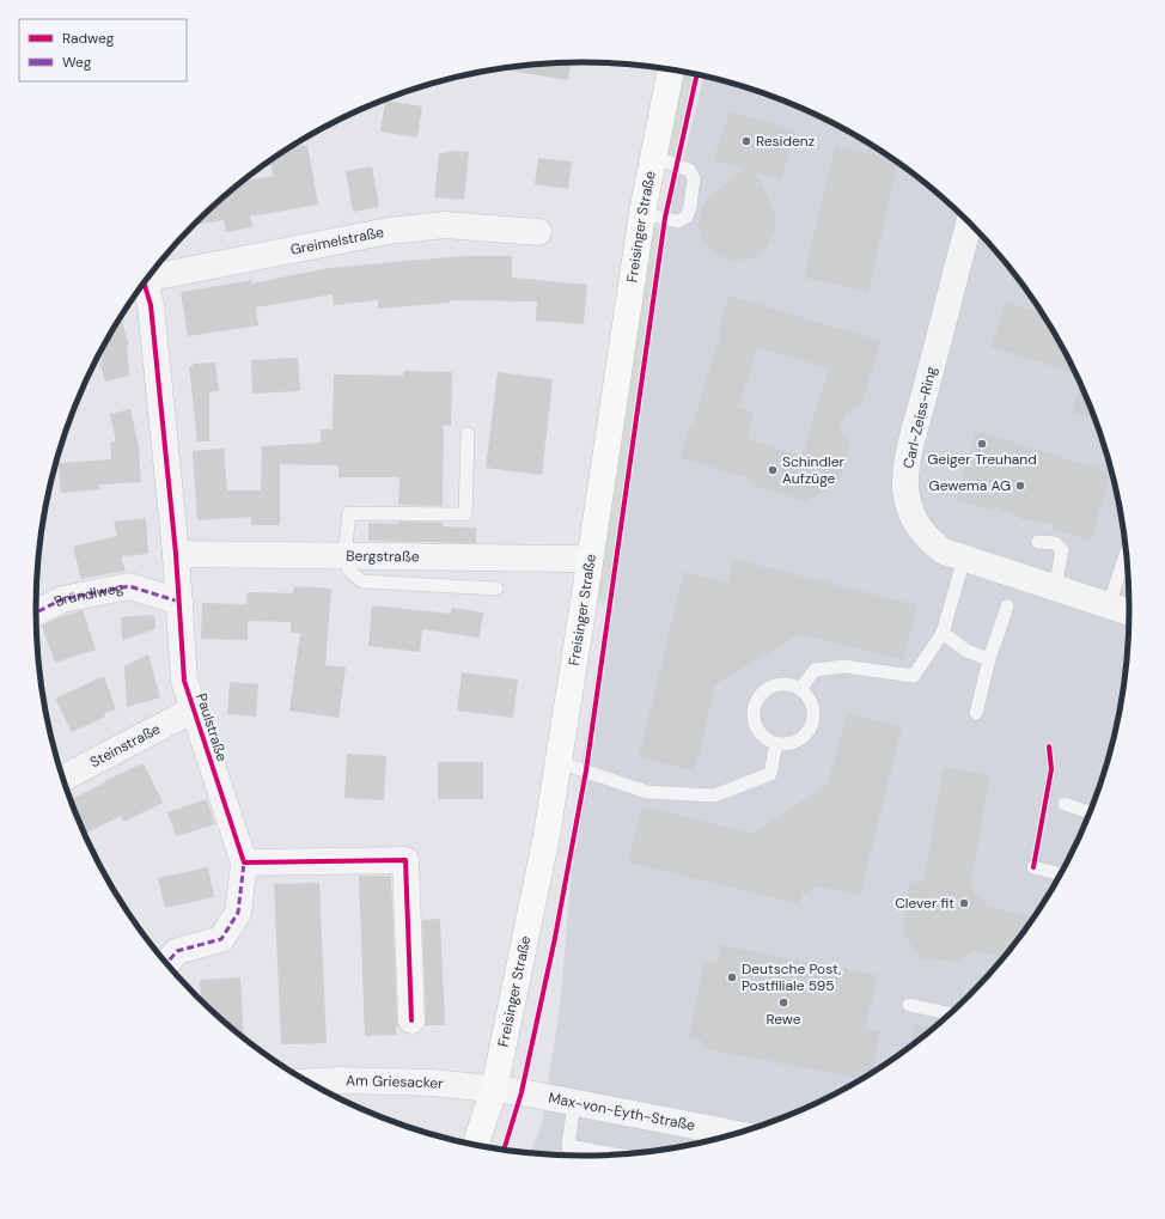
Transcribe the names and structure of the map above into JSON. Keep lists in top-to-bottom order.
{
  "streets": {
    "main road": ["Freisinger Straße"],
    "street": [
      "Greimelstraße",
      "Carl-Zeiss-Ring",
      "Bergstraße",
      "Bründlweg",
      "Paulstraße",
      "Steinstraße",
      "Am Griesacker",
      "Max-von-Eyth-Straße"
    ]
  },
  "crossings": [
    ["Freisinger Straße", "Bergstraße"],
    ["Freisinger Straße", "Am Griesacker"],
    ["Freisinger Straße", "Max-von-Eyth-Straße"],
    ["Bergstraße", "Paulstraße"],
    ["Bründlweg", "Paulstraße"],
    ["Paulstraße", "Steinstraße"],
    ["Am Griesacker", "Max-von-Eyth-Straße"]
  ],
  "places": [
    "Residenz",
    "Geiger Treuhand",
    "Schindler Aufzüge",
    "Gewema AG",
    "Clever fit",
    "Deutsche Post, Postfiliale 595",
    "Rewe"
  ],
  "legend": ["Radweg", "Weg"]
}
